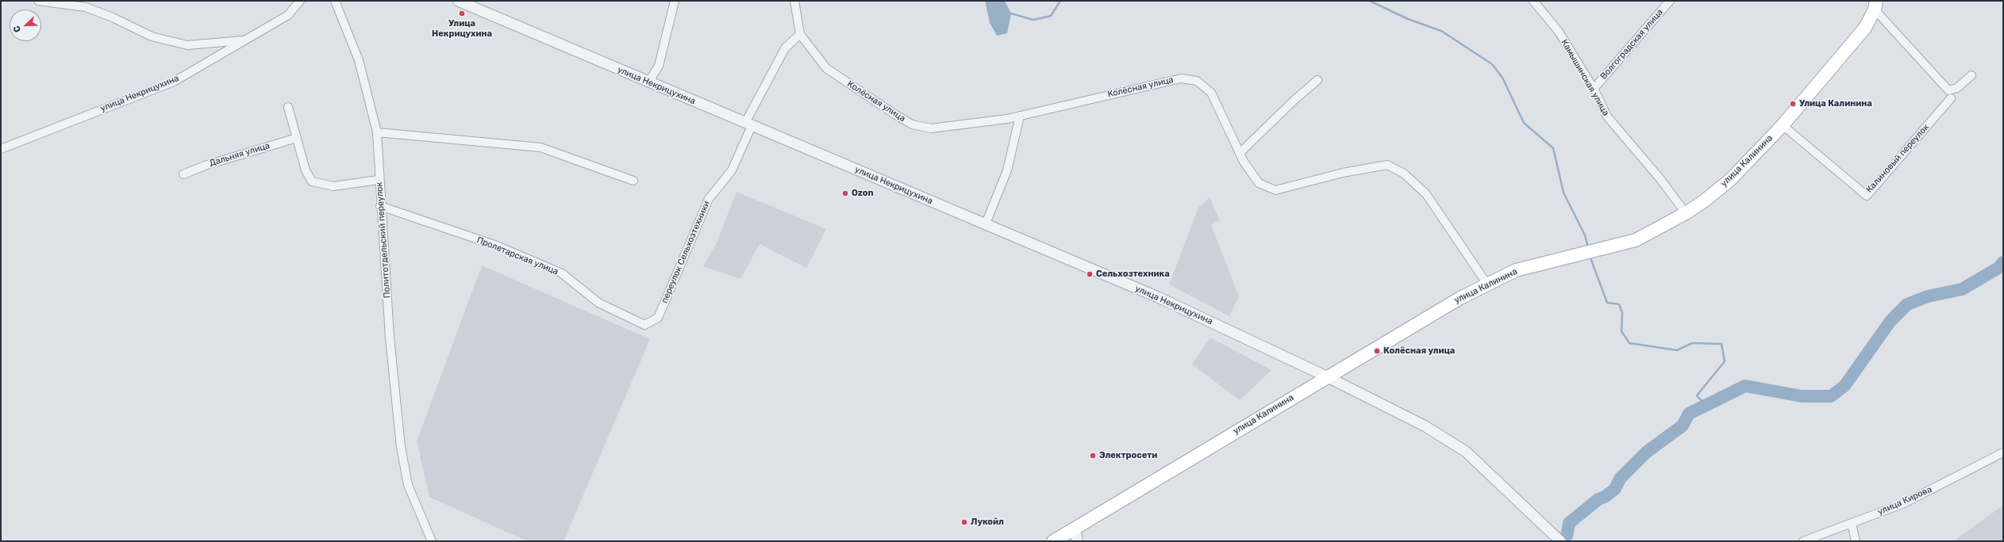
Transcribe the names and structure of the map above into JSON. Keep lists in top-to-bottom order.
{
  "streets": {
    "main road": ["улица Калинина"],
    "street": [
      "Волгоградская улица",
      "Камышинская улица",
      "улица Некрицухина",
      "Колёсная улица",
      "Дальняя улица",
      "Калиновый переулок",
      "Политотдельский переулок",
      "переулок Сельхозтехники",
      "Пролетарская улица",
      "улица Кирова"
    ]
  },
  "crossings": [
    ["Волгоградская улица", "Камышинская улица"],
    ["Камышинская улица", "улица Калинина"],
    ["улица Некрицухина", "улица Калинина"],
    ["улица Некрицухина", "переулок Сельхозтехники"],
    ["Колёсная улица", "улица Калинина"],
    ["Колёсная улица", "переулок Сельхозтехники"],
    ["Калиновый переулок", "улица Калинина"],
    ["Политотдельский переулок", "Пролетарская улица"],
    ["переулок Сельхозтехники", "Пролетарская улица"]
  ],
  "places": [
    "Улица Некрицухина",
    "Улица Калинина",
    "Ozon",
    "Сельхозтехника",
    "Колёсная улица",
    "Электросети",
    "Лукойл"
  ],
  "north": "bottom left"
}
